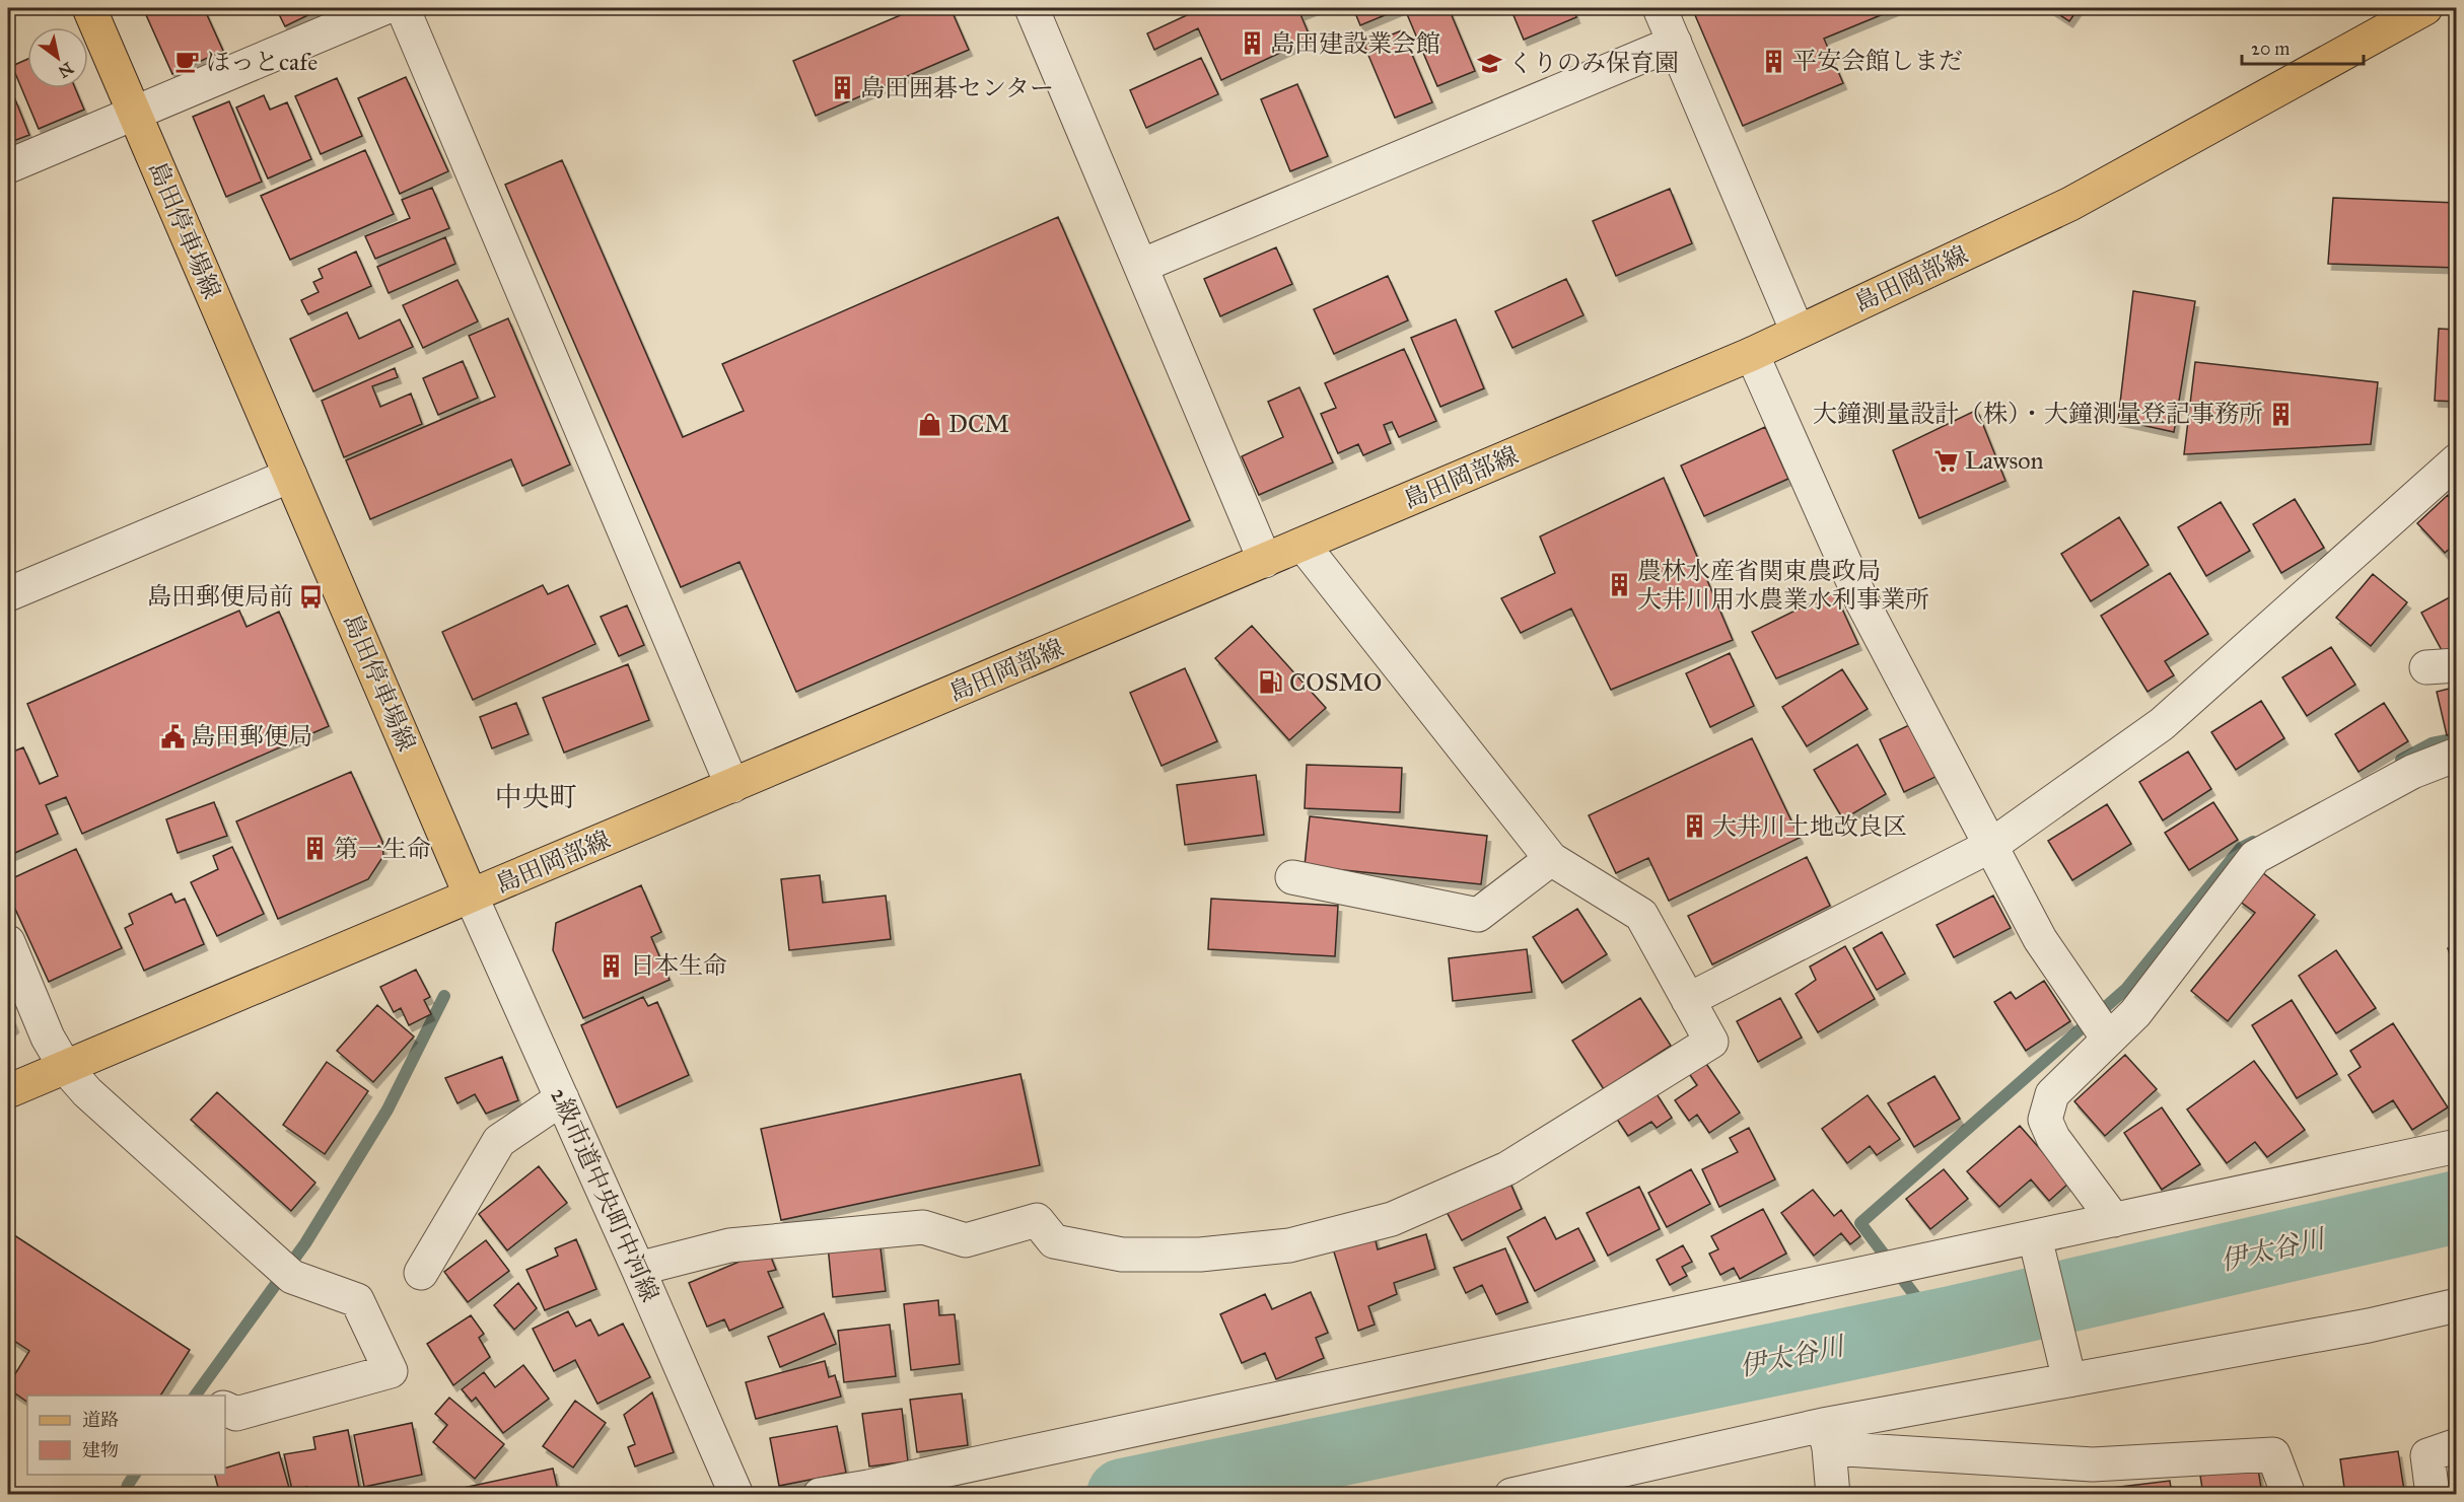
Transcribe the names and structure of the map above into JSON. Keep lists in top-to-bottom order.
{
  "streets": {
    "main road": ["島田停車場線", "島田岡部線"],
    "street": ["2級市道中央町中河線"]
  },
  "crossings": [
    ["島田停車場線", "島田岡部線"],
    ["島田停車場線", "2級市道中央町中河線"],
    ["島田岡部線", "2級市道中央町中河線"]
  ],
  "districts": ["中央町"],
  "water": ["伊太谷川"],
  "places": {
    "building": [
      "島田建設業会館",
      "平安会館しまだ",
      "島田囲碁センター",
      "大鐘測量設計（株）・大鐘測量登記事務所",
      "農林水産省関東農政局 大井川用水農業水利事業所",
      "大井川土地改良区",
      "第一生命",
      "日本生命"
    ],
    "cafe": ["ほっとcafe"],
    "school or university": ["くりのみ保育園"],
    "shop": ["DCM"],
    "supermarket": ["Lawson"],
    "bus stop": ["島田郵便局前"],
    "fuel station": ["COSMO"],
    "public building": ["島田郵便局"]
  },
  "legend": ["道路", "建物"],
  "scale_bar": "20 m",
  "north": "bottom right"
}
